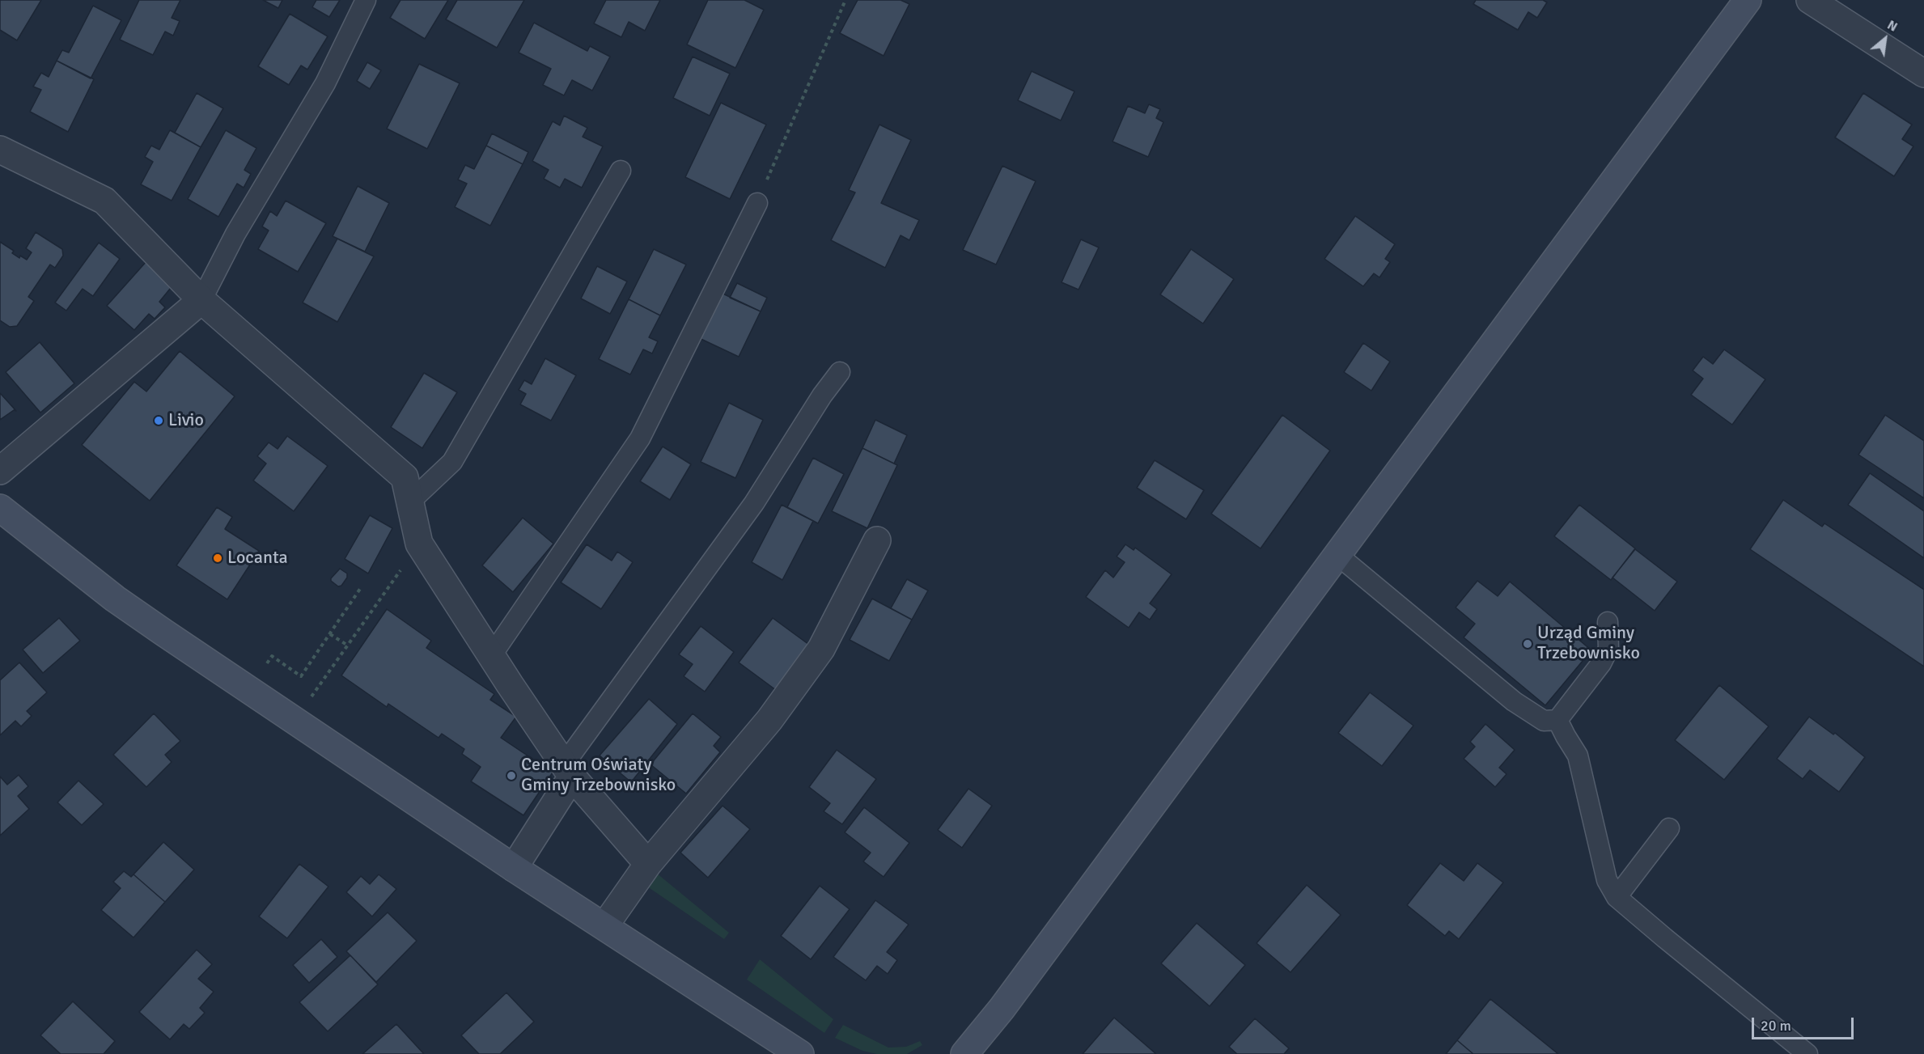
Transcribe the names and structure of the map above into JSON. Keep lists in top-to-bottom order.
{
  "places": [
    "Livio",
    "Locanta",
    "Urząd Gminy Trzebownisko",
    "Centrum Oświaty Gminy Trzebownisko"
  ],
  "scale_bar": "20 m",
  "north": "top right"
}
